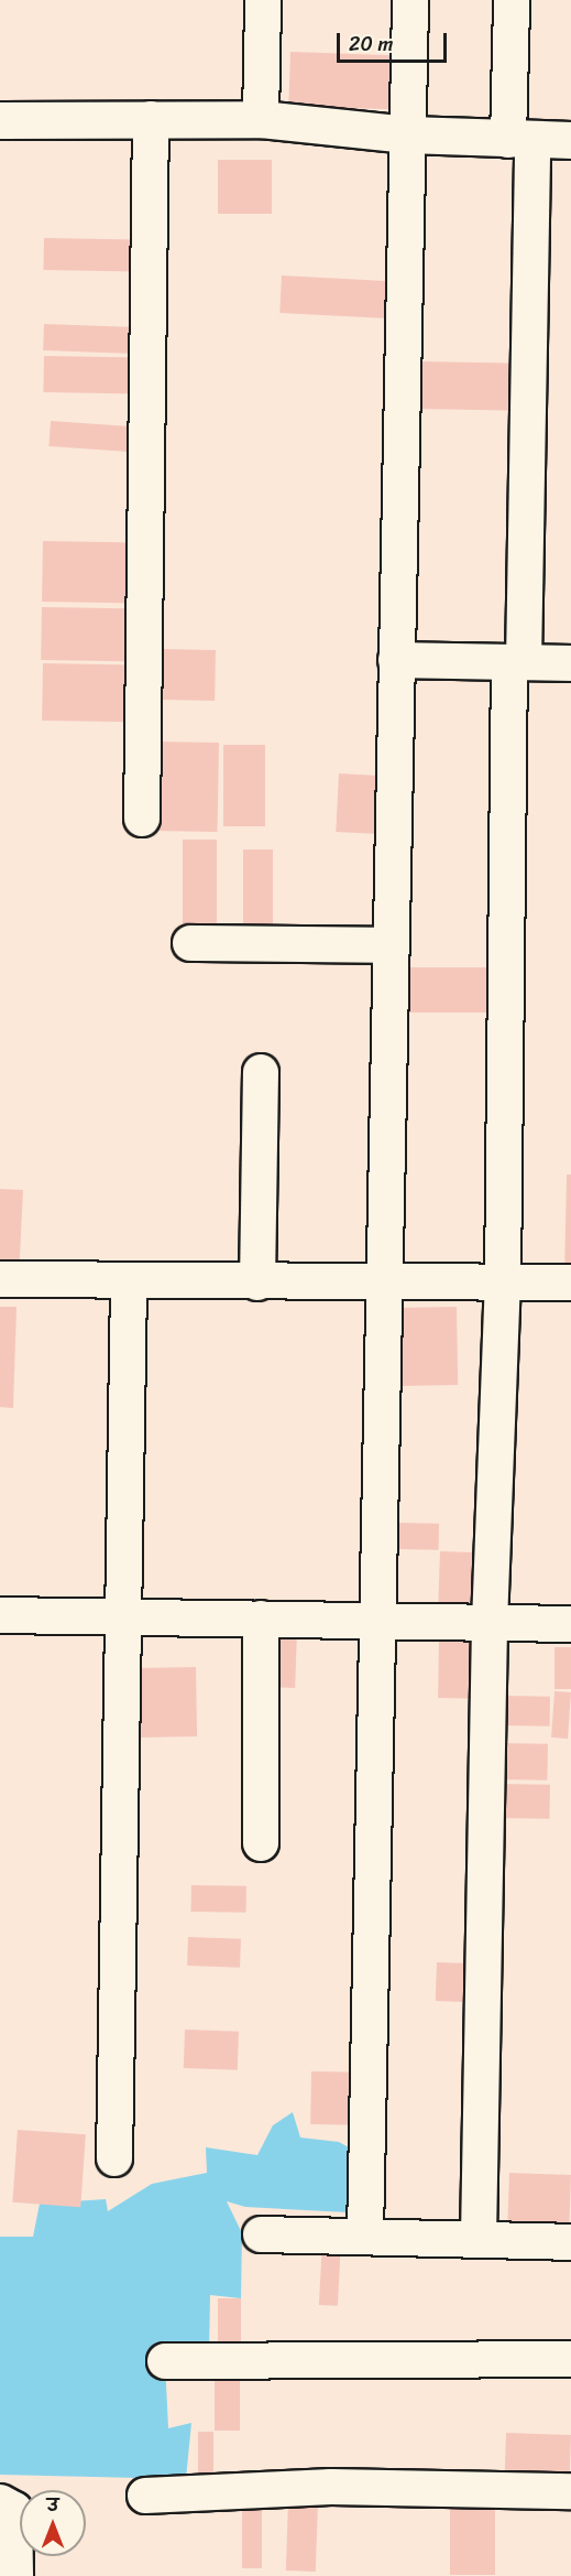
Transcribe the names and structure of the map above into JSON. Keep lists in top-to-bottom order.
{
  "scale_bar": "20 m",
  "north": "top"
}
